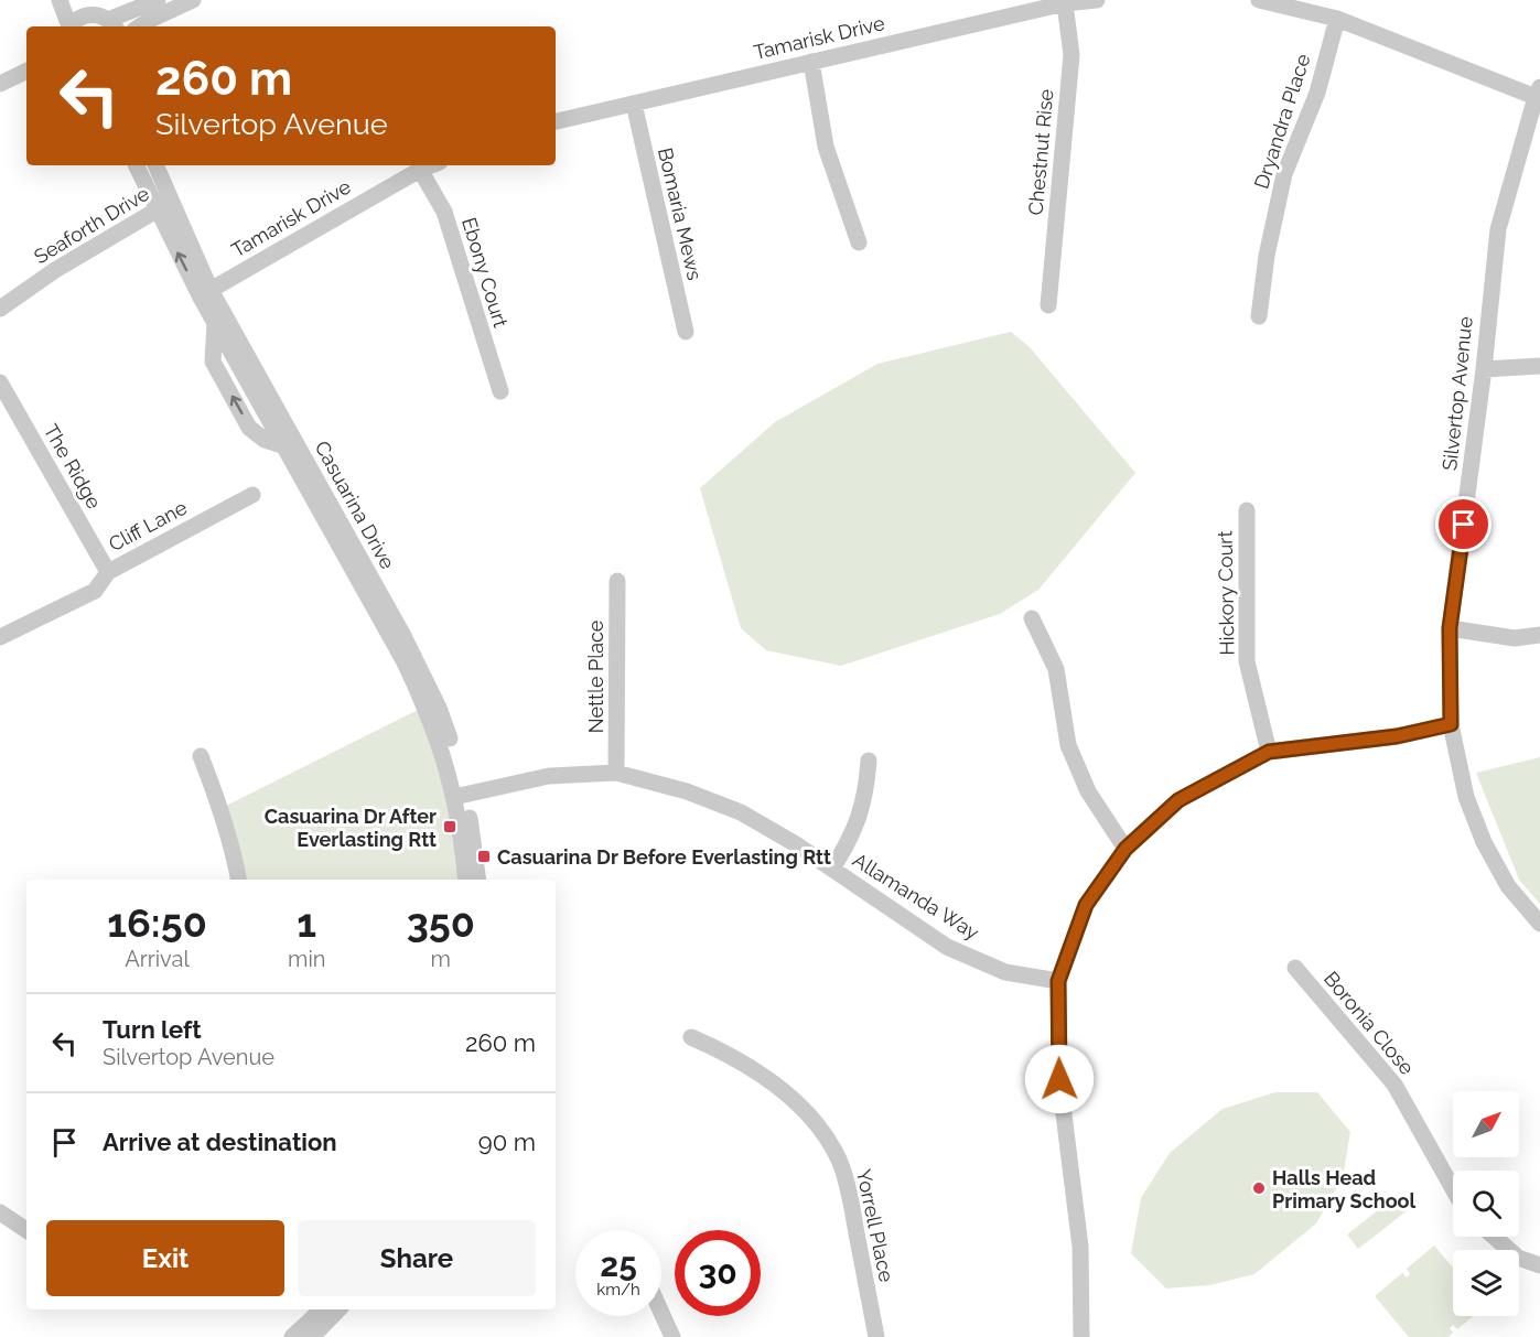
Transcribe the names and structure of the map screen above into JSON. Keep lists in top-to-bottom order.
{
  "streets": {
    "street": [
      "Tamarisk Drive",
      "Dryandra Place",
      "Chestnut Rise",
      "Bomaria Mews",
      "Seaforth Drive",
      "Ebony Court",
      "Silvertop Avenue",
      "The Ridge",
      "Casuarina Drive",
      "Cliff Lane",
      "Hickory Court",
      "Nettle Place",
      "Allamanda Way",
      "Boronia Close",
      "Yorrell Place"
    ]
  },
  "crossings": [
    ["Tamarisk Drive", "Chestnut Rise"],
    ["Tamarisk Drive", "Bomaria Mews"],
    ["Tamarisk Drive", "Ebony Court"],
    ["Tamarisk Drive", "Casuarina Drive"],
    ["Seaforth Drive", "Casuarina Drive"],
    ["The Ridge", "Cliff Lane"],
    ["Casuarina Drive", "Allamanda Way"],
    ["Nettle Place", "Allamanda Way"]
  ],
  "places": {
    "transit": ["Casuarina Dr After Everlasting Rtt", "Casuarina Dr Before Everlasting Rtt"],
    "other": ["Halls Head Primary School"]
  },
  "north": "top right",
  "page": {
    "turn": ["260 m", "Silvertop Avenue"],
    "eta": [
      "16:50",
      "Arrival",
      "1",
      "min",
      "350",
      "m"
    ],
    "list": [
      {
        "name": "Turn left",
        "note": "Silvertop Avenue",
        "value": "260 m"
      },
      {
        "name": "Arrive at destination",
        "value": "90 m"
      }
    ],
    "buttons": ["Exit", "Share"],
    "speed": "25 km/h",
    "limit": "30"
  }
}
